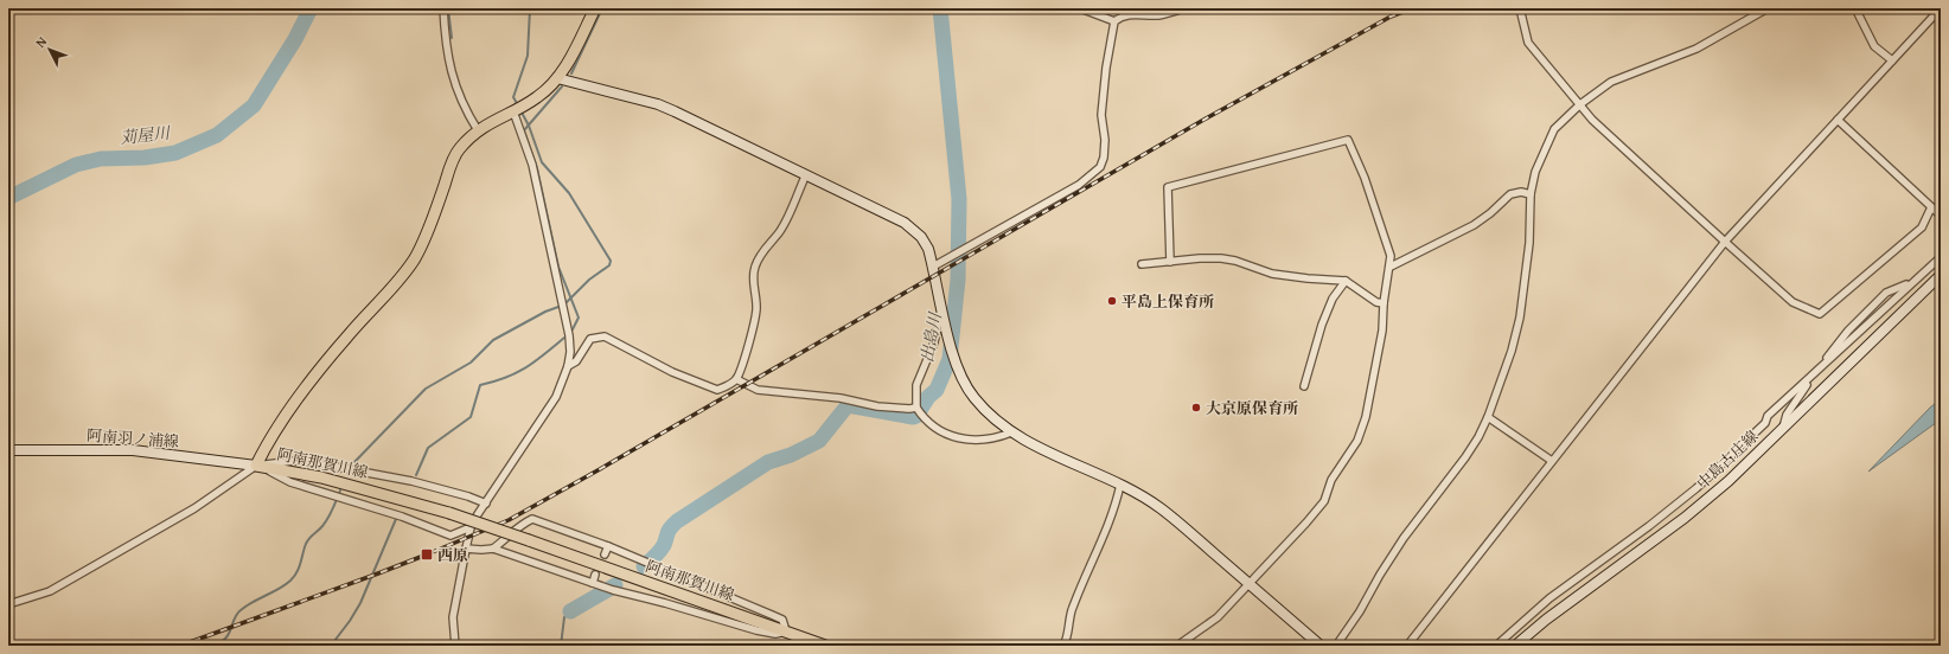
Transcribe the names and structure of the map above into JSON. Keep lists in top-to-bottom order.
{
  "streets": {
    "main road": ["阿南那賀川線"],
    "street": ["阿南羽ノ浦線", "中島古庄線"]
  },
  "crossings": [
    ["阿南羽ノ浦線", "阿南那賀川線"]
  ],
  "water": ["苅屋川", "出島川"],
  "places": {
    "other": ["平島上保育所", "大京原保育所"],
    "transit": ["西原"]
  },
  "north": "top left"
}
